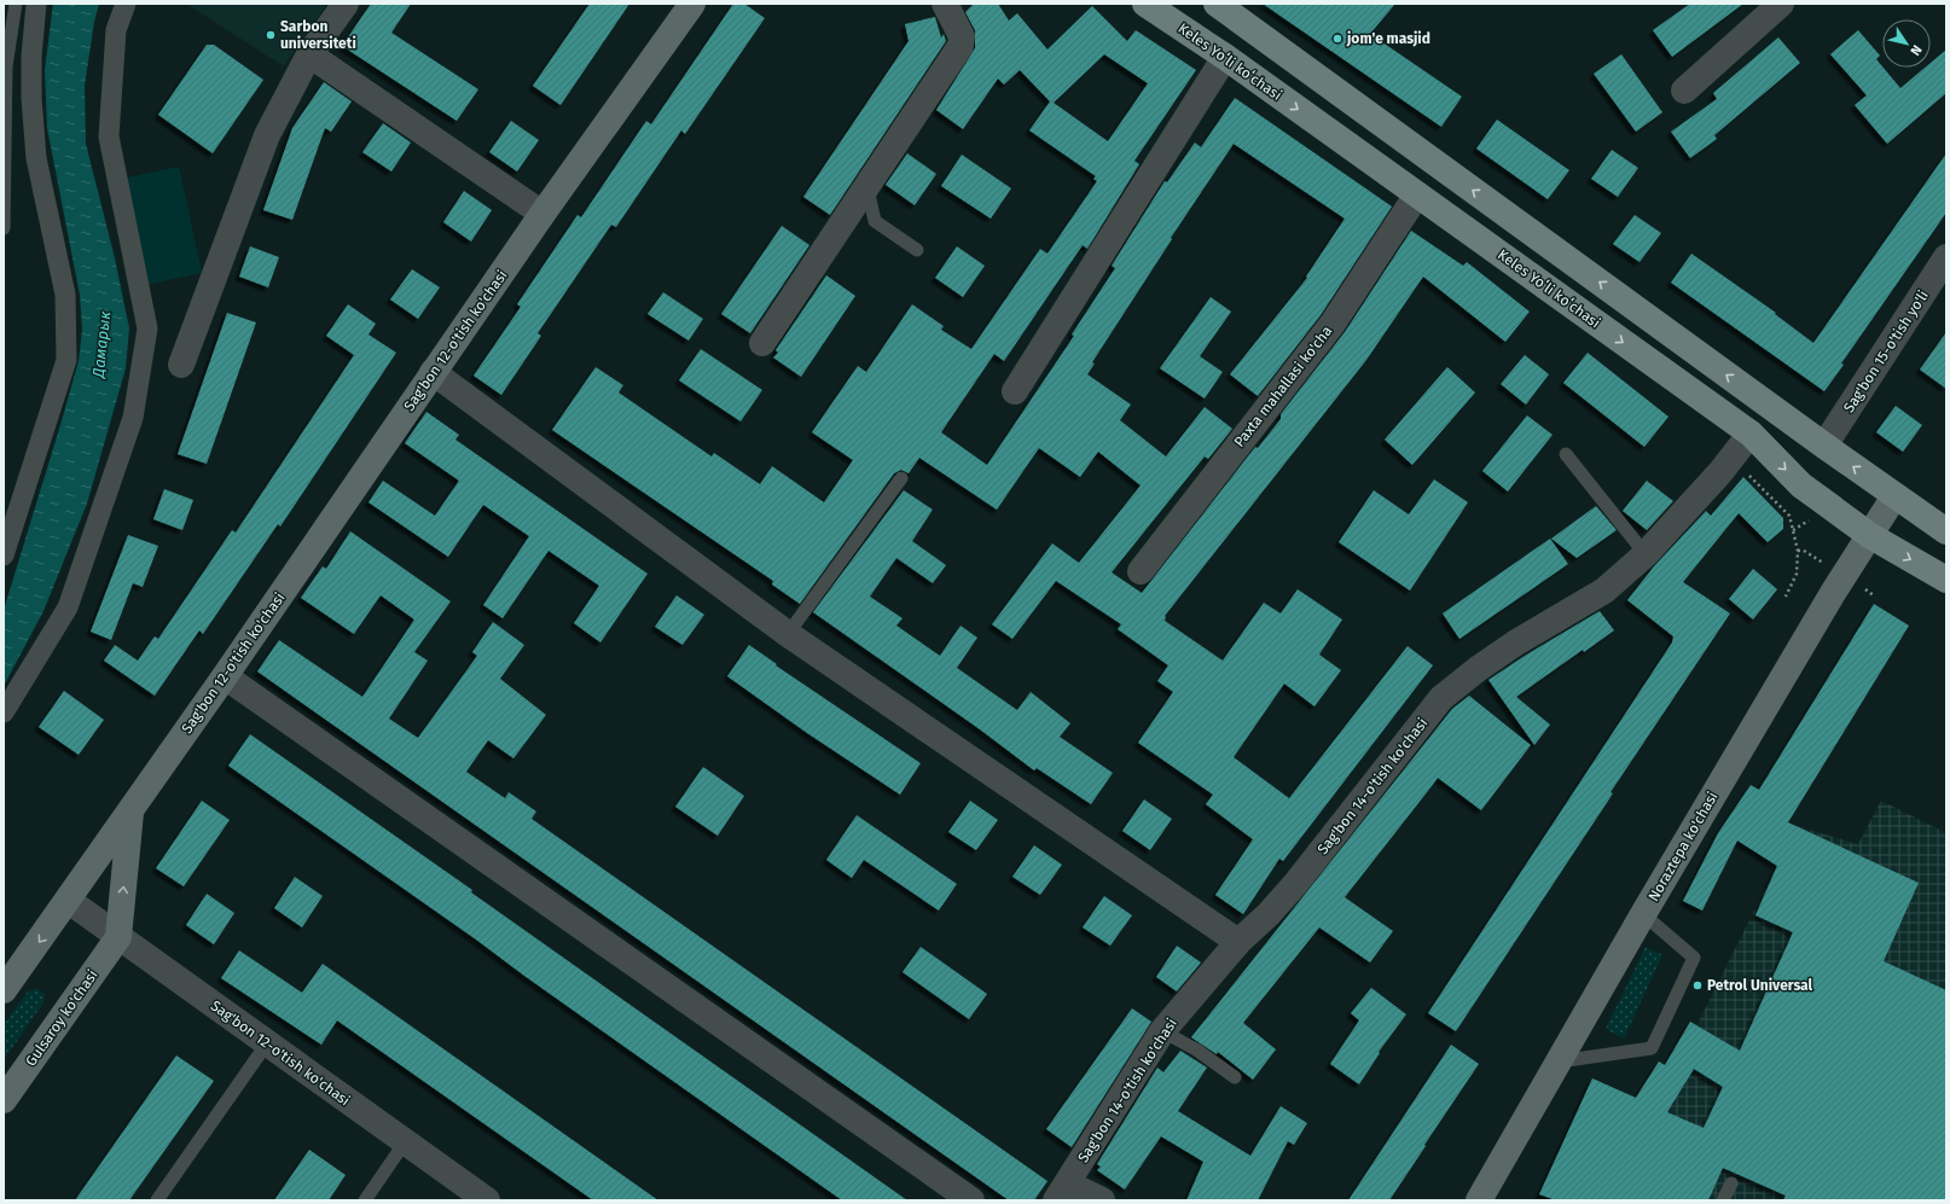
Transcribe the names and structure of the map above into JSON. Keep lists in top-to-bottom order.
{
  "streets": {
    "main road": [
      "Keles Yoʻli koʻchasi",
      "Sag'bon 12-o'tish ko'chasi",
      "Noraztepa ko'chasi",
      "Gulsaroy ko'chasi"
    ],
    "street": ["Sag'bon 15-o'tish yo'li", "Paxta mahallasi ko'cha", "Sag'bon 14-o'tish ko'chasi"]
  },
  "crossings": [
    ["Keles Yoʻli koʻchasi", "Paxta mahallasi ko'cha"],
    ["Keles Yoʻli koʻchasi", "Sag'bon 14-o'tish ko'chasi"],
    ["Keles Yoʻli koʻchasi", "Noraztepa ko'chasi"],
    ["Sag'bon 12-o'tish ko'chasi", "Gulsaroy ko'chasi"]
  ],
  "water": ["Дамарык"],
  "places": ["Sarbon universiteti", "jom'e masjid", "Petrol Universal"],
  "north": "bottom right"
}
